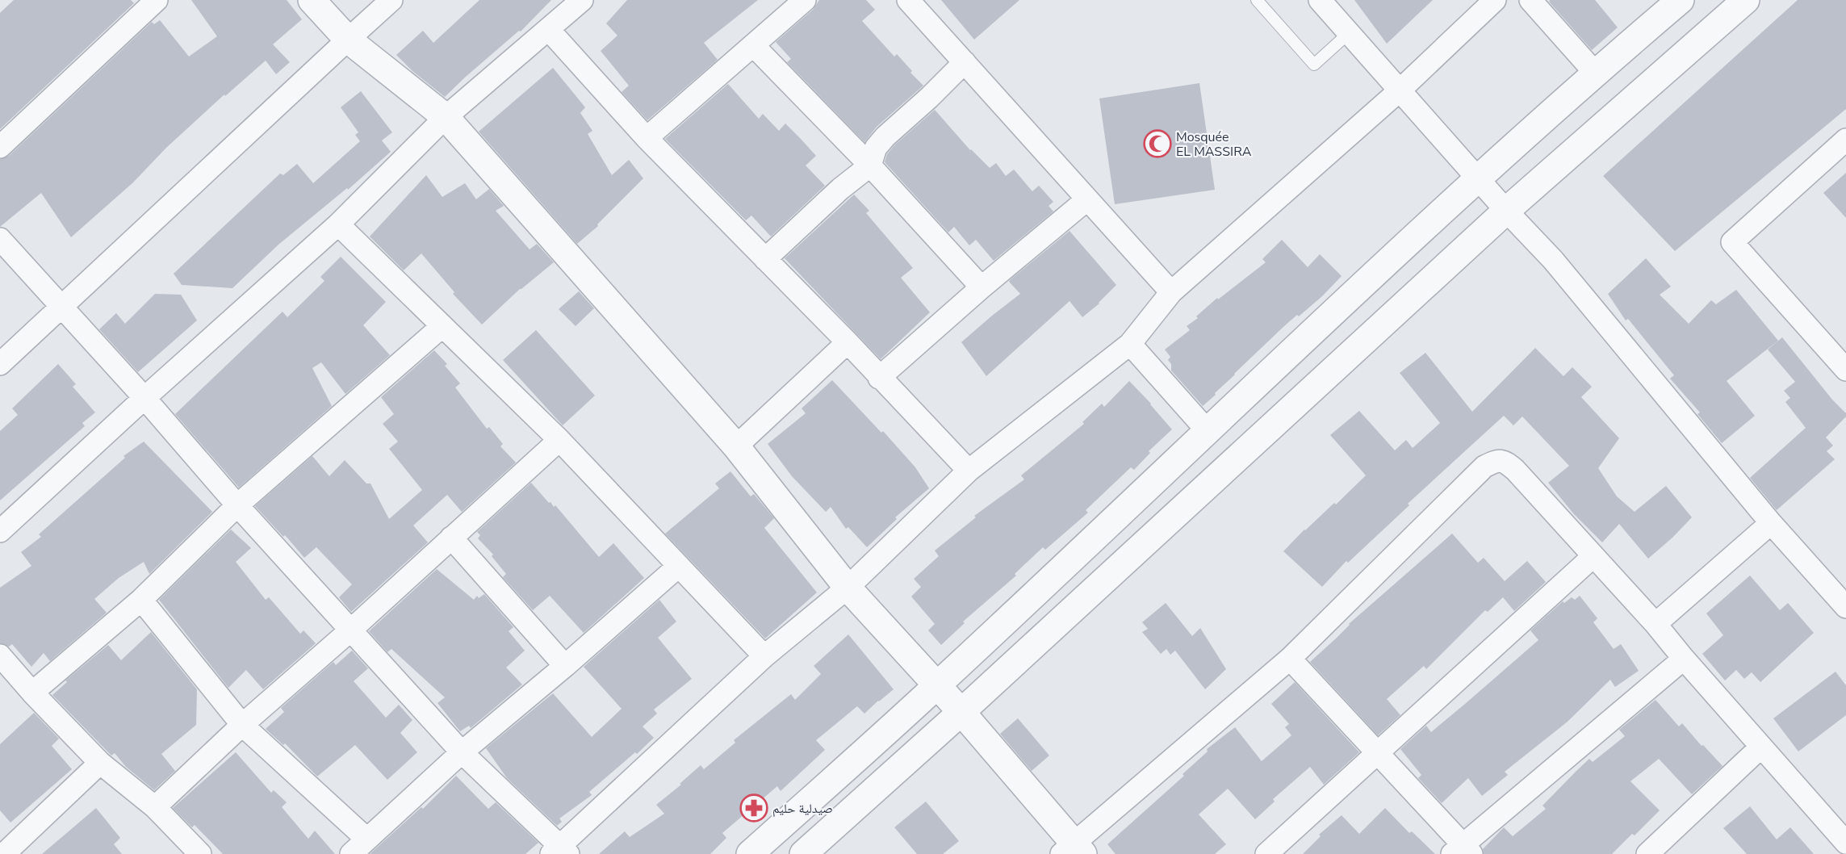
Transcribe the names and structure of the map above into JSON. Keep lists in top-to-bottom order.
{
  "places": {
    "mosque": ["Mosquée EL MASSIRA"],
    "pharmacy": ["صيدلية حليم"]
  }
}
